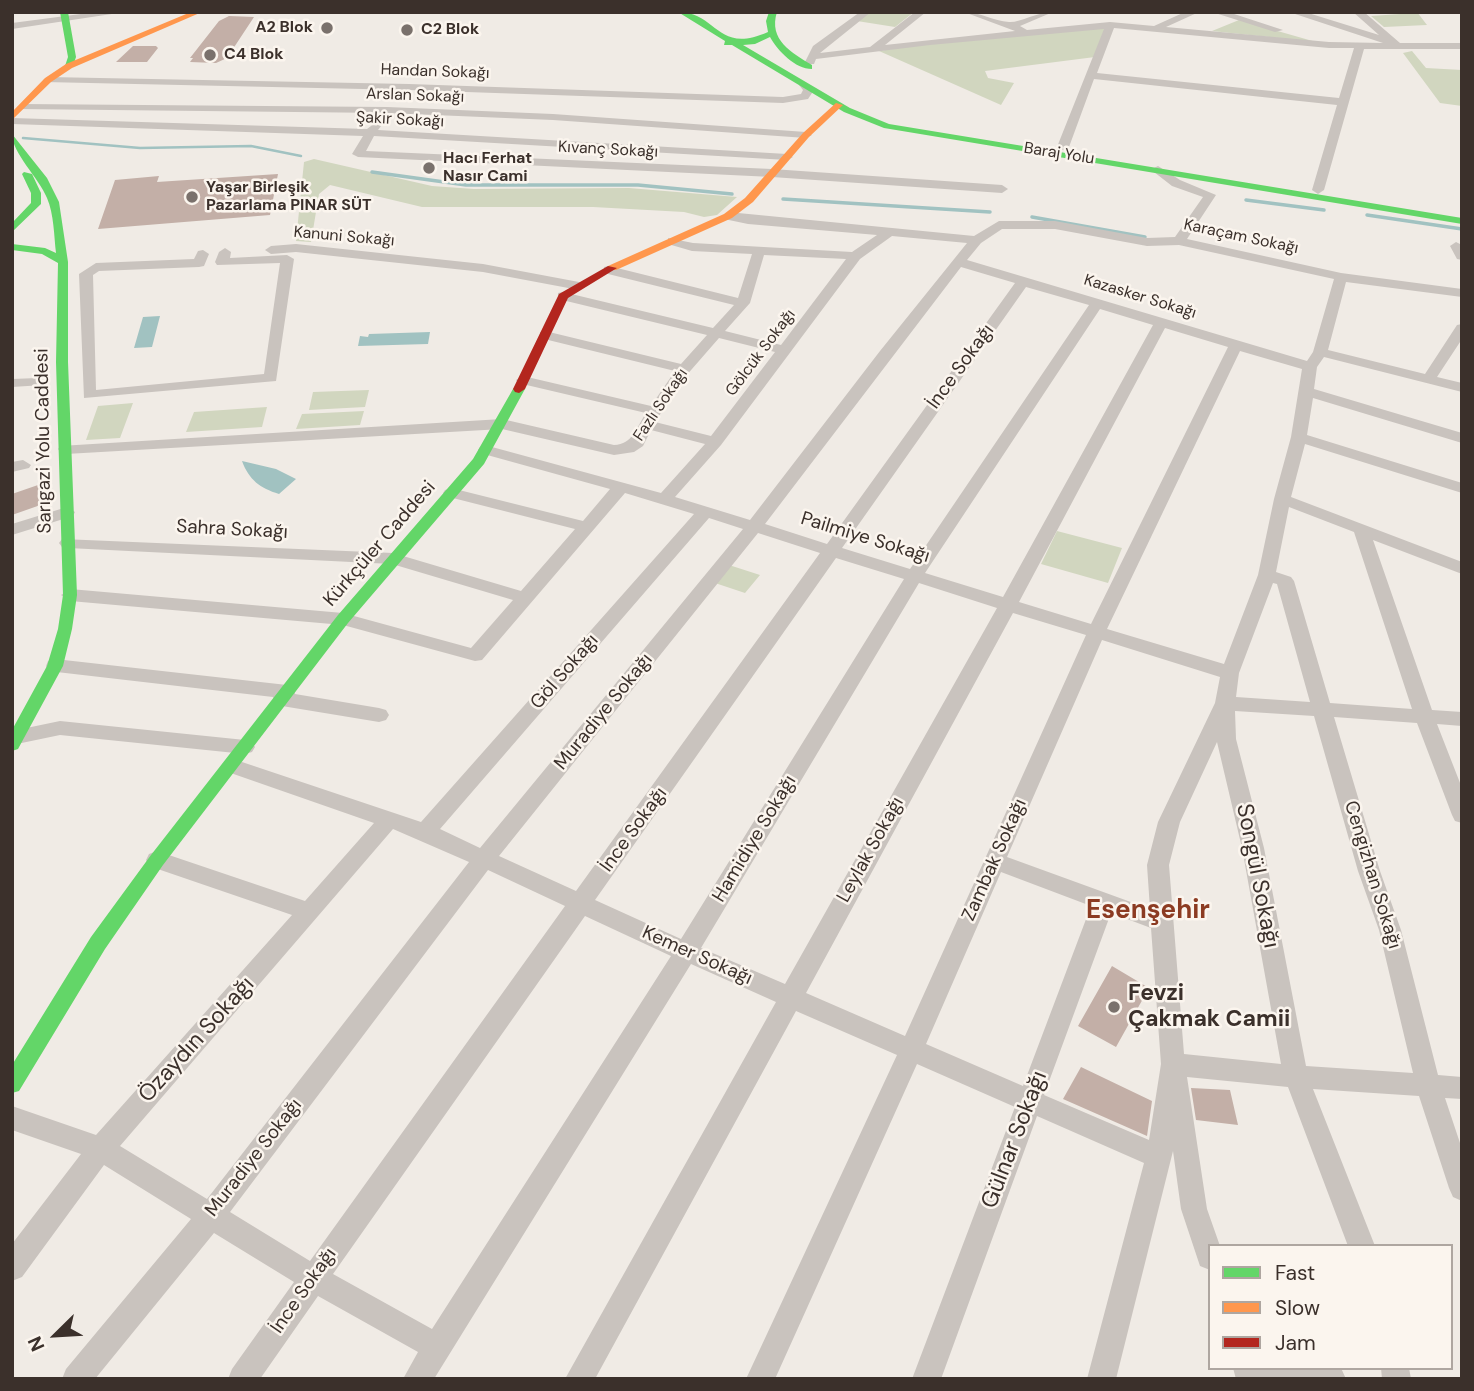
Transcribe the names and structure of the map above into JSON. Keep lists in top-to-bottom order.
{
  "streets": {
    "main road": ["Baraj Yolu", "Sarıgazi Yolu Caddesi", "Kürkçüler Caddesi"],
    "street": [
      "Handan Sokağı",
      "Arslan Sokağı",
      "Şakir Sokağı",
      "Kıvanç Sokağı",
      "Kanuni Sokağı",
      "Karaçam Sokağı",
      "Kazasker Sokağı",
      "Gölcük Sokağı",
      "İnce Sokağı",
      "Fazlı Sokağı",
      "Sahra Sokağı",
      "Pailmiye Sokağı",
      "Göl Sokağı",
      "Muradiye Sokağı",
      "Hamidiye Sokağı",
      "Leylak Sokağı",
      "Zambak Sokağı",
      "Cengizhan Sokağı",
      "Songül Sokağı",
      "Kemer Sokağı",
      "Özaydın Sokağı",
      "Gülnar Sokağı"
    ]
  },
  "crossings": [
    ["Handan Sokağı", "Baraj Yolu"],
    ["Arslan Sokağı", "Şakir Sokağı"],
    ["Şakir Sokağı", "Kıvanç Sokağı"],
    ["Karaçam Sokağı", "Muradiye Sokağı"],
    ["Kazasker Sokağı", "İnce Sokağı"],
    ["Kazasker Sokağı", "Muradiye Sokağı"],
    ["Kazasker Sokağı", "Hamidiye Sokağı"],
    ["Kazasker Sokağı", "Leylak Sokağı"],
    ["Kazasker Sokağı", "Zambak Sokağı"],
    ["Gölcük Sokağı", "Pailmiye Sokağı"],
    ["İnce Sokağı", "Pailmiye Sokağı"],
    ["İnce Sokağı", "Kemer Sokağı"],
    ["Fazlı Sokağı", "Sarıgazi Yolu Caddesi"],
    ["Fazlı Sokağı", "Kürkçüler Caddesi"],
    ["Sarıgazi Yolu Caddesi", "Sahra Sokağı"],
    ["Sarıgazi Yolu Caddesi", "Kemer Sokağı"],
    ["Sahra Sokağı", "Kürkçüler Caddesi"],
    ["Pailmiye Sokağı", "Kürkçüler Caddesi"],
    ["Pailmiye Sokağı", "Göl Sokağı"],
    ["Pailmiye Sokağı", "Muradiye Sokağı"],
    ["Pailmiye Sokağı", "Hamidiye Sokağı"],
    ["Pailmiye Sokağı", "Leylak Sokağı"],
    ["Pailmiye Sokağı", "Zambak Sokağı"],
    ["Kürkçüler Caddesi", "Kemer Sokağı"],
    ["Göl Sokağı", "Kemer Sokağı"],
    ["Muradiye Sokağı", "Kemer Sokağı"],
    ["Hamidiye Sokağı", "Kemer Sokağı"],
    ["Leylak Sokağı", "Kemer Sokağı"],
    ["Zambak Sokağı", "Kemer Sokağı"],
    ["Kemer Sokağı", "Özaydın Sokağı"],
    ["Kemer Sokağı", "Gülnar Sokağı"]
  ],
  "districts": ["Esenşehir"],
  "places": [
    "A2 Blok",
    "C2 Blok",
    "C4 Blok",
    "Hacı Ferhat Nasır Cami",
    "Yaşar Birleşik Pazarlama PINAR SÜT",
    "Fevzi Çakmak Camii"
  ],
  "legend": ["Fast", "Slow", "Jam"],
  "north": "bottom left"
}
